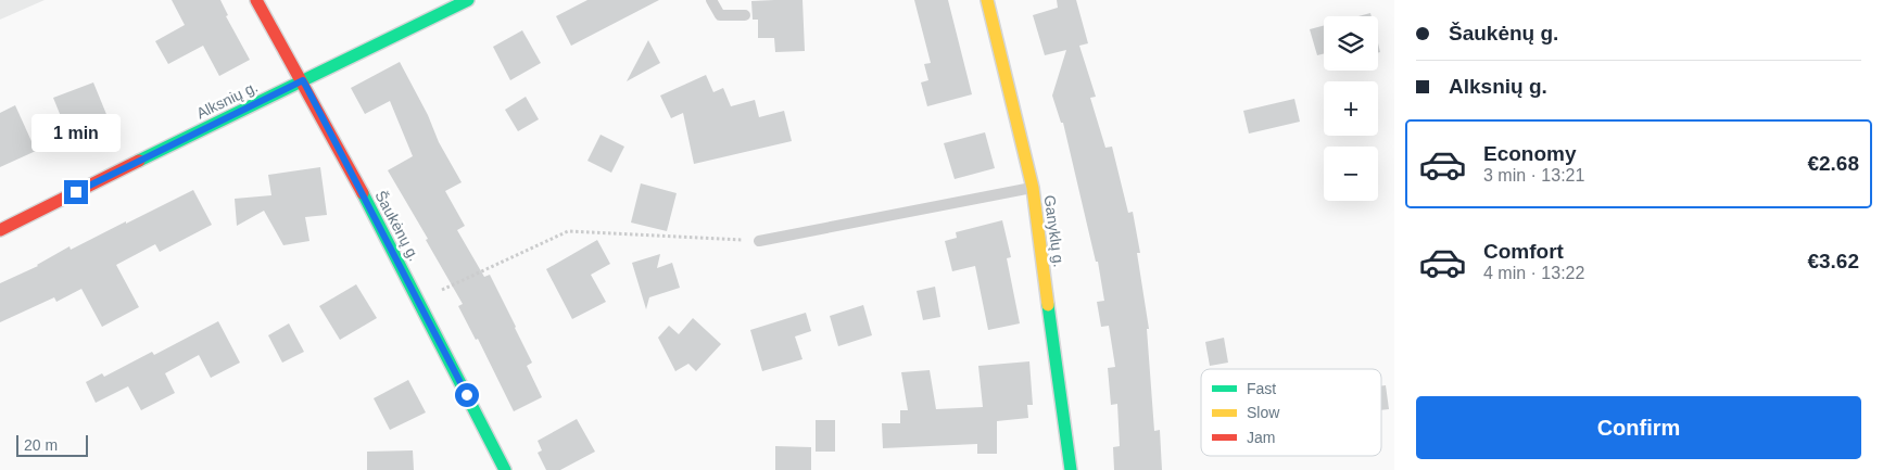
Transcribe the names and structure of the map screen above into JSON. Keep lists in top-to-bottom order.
{
  "streets": {
    "street": ["Alksnių g.", "Šaukėnų g.", "Ganyklų g."]
  },
  "crossings": [
    ["Alksnių g.", "Šaukėnų g."]
  ],
  "legend": ["Fast", "Slow", "Jam"],
  "scale_bar": "20 m",
  "page": {
    "banner": ["Šaukėnų g.", "Alksnių g."],
    "map_buttons": ["+", "−"],
    "bubble": "1 min",
    "list": [
      {
        "name": "Economy",
        "note": "3 min · 13:21",
        "value": "€2.68"
      },
      {
        "name": "Comfort",
        "note": "4 min · 13:22",
        "value": "€3.62"
      }
    ],
    "buttons": "Confirm",
    "scale": "20 m"
  }
}
